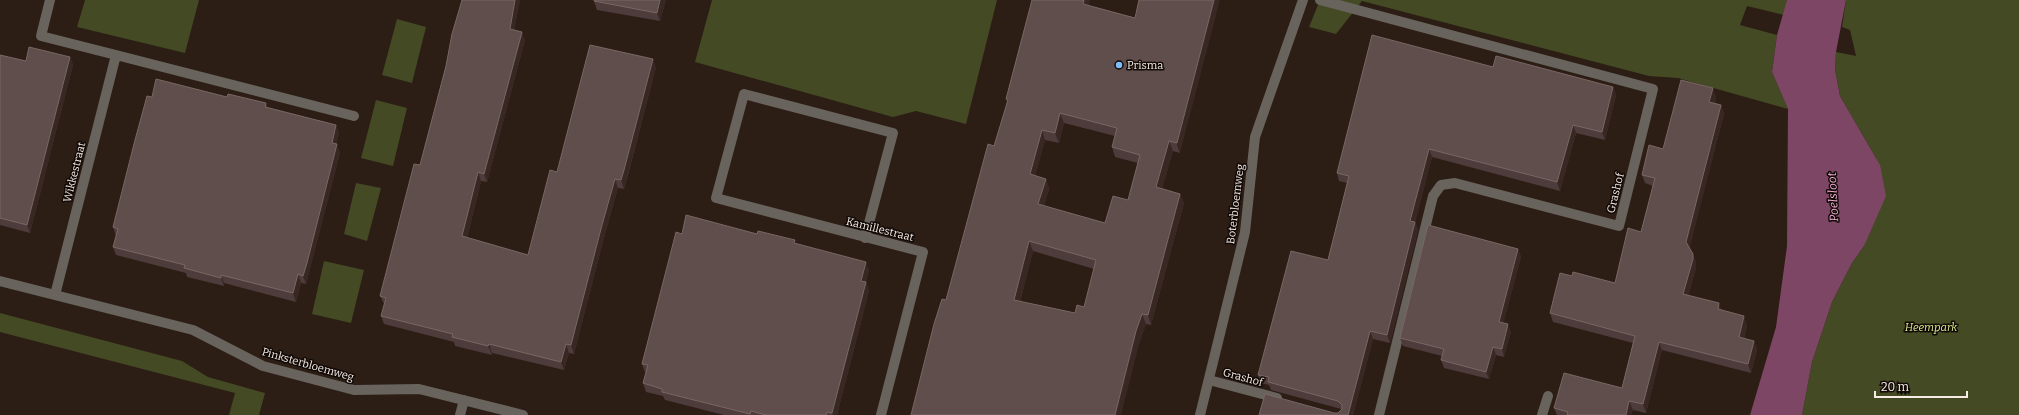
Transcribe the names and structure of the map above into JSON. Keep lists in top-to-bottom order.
{
  "streets": {
    "street": [
      "Wikkestraat",
      "Grashof",
      "Boterbloemweg",
      "Kamillestraat",
      "Pinksterbloemweg"
    ]
  },
  "crossings": [
    ["Wikkestraat", "Pinksterbloemweg"],
    ["Grashof", "Boterbloemweg"]
  ],
  "water": ["Poelsloot"],
  "parks": ["Heempark"],
  "places": ["Prisma"],
  "scale_bar": "20 m"
}
